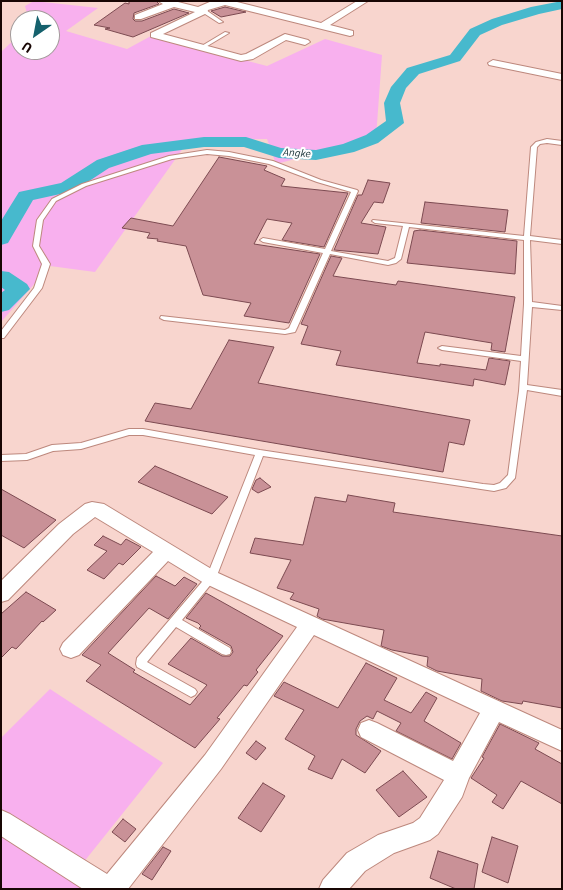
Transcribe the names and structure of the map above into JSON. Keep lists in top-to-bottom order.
{
  "water": ["Angke"],
  "north": "bottom left"
}
